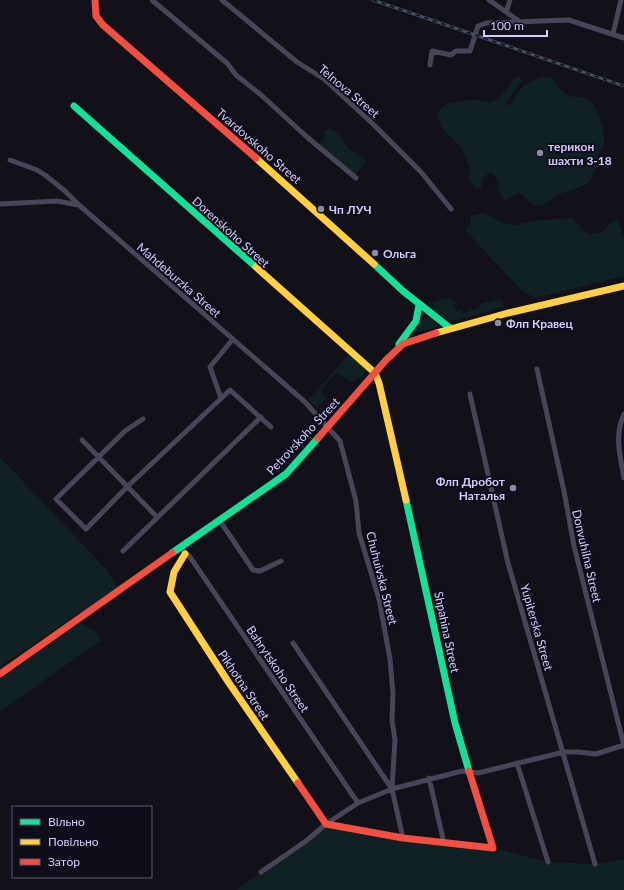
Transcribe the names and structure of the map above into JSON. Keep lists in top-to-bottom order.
{
  "streets": {
    "street": [
      "Telnova Street",
      "Tvardovskoho Street",
      "Dorenskoho Street",
      "Mahdeburzka Street",
      "Petrovskoho Street",
      "Donvuhilna Street",
      "Chuhuivska Street",
      "Yupiterska Street",
      "Shpahina Street",
      "Bahrytskoho Street",
      "Pikhotna Street"
    ]
  },
  "crossings": [
    ["Tvardovskoho Street", "Petrovskoho Street"],
    ["Dorenskoho Street", "Petrovskoho Street"],
    ["Dorenskoho Street", "Shpahina Street"],
    ["Mahdeburzka Street", "Petrovskoho Street"],
    ["Mahdeburzka Street", "Chuhuivska Street"],
    ["Petrovskoho Street", "Chuhuivska Street"],
    ["Petrovskoho Street", "Shpahina Street"],
    ["Petrovskoho Street", "Bahrytskoho Street"],
    ["Petrovskoho Street", "Pikhotna Street"],
    ["Shpahina Street", "Pikhotna Street"],
    ["Bahrytskoho Street", "Pikhotna Street"]
  ],
  "places": [
    "терикон шахти 3-18",
    "Чп ЛУЧ",
    "Ольга",
    "Флп Кравец",
    "Флп Дробот Наталья"
  ],
  "legend": ["Вільно", "Повільно", "Затор"],
  "scale_bar": "100 m"
}
